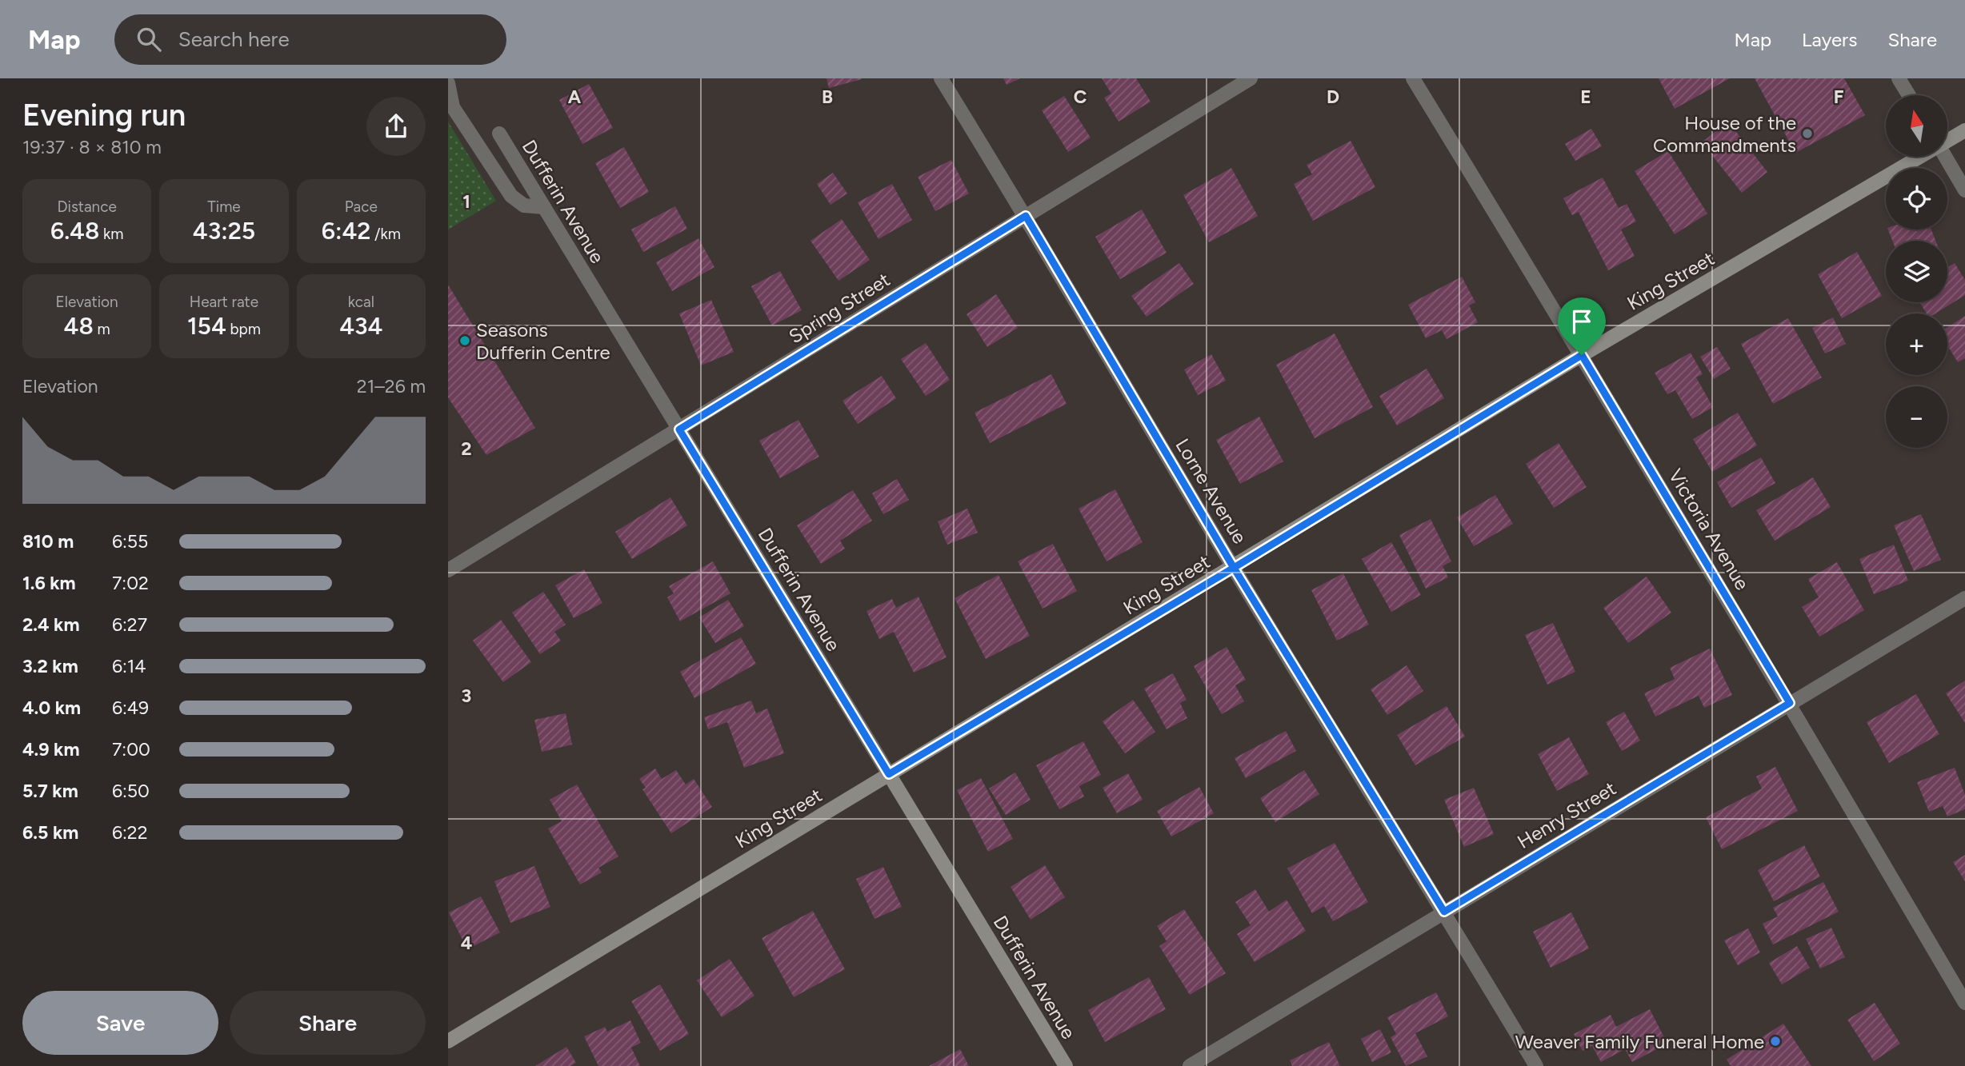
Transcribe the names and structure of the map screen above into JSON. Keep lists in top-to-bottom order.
{
  "streets": {
    "street": [
      "Dufferin Avenue",
      "King Street",
      "Spring Street",
      "Lorne Avenue",
      "Victoria Avenue",
      "Henry Street"
    ]
  },
  "crossings": [
    ["Dufferin Avenue", "King Street"],
    ["Dufferin Avenue", "Spring Street"],
    ["King Street", "Lorne Avenue"],
    ["King Street", "Victoria Avenue"],
    ["Spring Street", "Lorne Avenue"],
    ["Lorne Avenue", "Henry Street"],
    ["Victoria Avenue", "Henry Street"]
  ],
  "places": ["House of the Commandments", "Seasons Dufferin Centre", "Weaver Family Funeral Home"],
  "north": "top",
  "page": {
    "header": "Map",
    "search": "Search here",
    "nav": ["Map", "Layers", "Share"],
    "heading": ["Evening run", "19:37 · 8 × 810 m"],
    "map_buttons": ["+", "−"],
    "stats": [
      ["Distance", "6.48 km"],
      ["Time", "43:25"],
      ["Pace", "6:42 /km"],
      ["Elevation", "48 m"],
      ["Heart rate", "154 bpm"],
      ["kcal", "434"]
    ],
    "chart": ["Elevation", "21–26 m"],
    "list": [
      {
        "name": "810 m",
        "note": "6:55"
      },
      {
        "name": "1.6 km",
        "note": "7:02"
      },
      {
        "name": "2.4 km",
        "note": "6:27"
      },
      {
        "name": "3.2 km",
        "note": "6:14"
      },
      {
        "name": "4.0 km",
        "note": "6:49"
      },
      {
        "name": "4.9 km",
        "note": "7:00"
      },
      {
        "name": "5.7 km",
        "note": "6:50"
      },
      {
        "name": "6.5 km",
        "note": "6:22"
      }
    ],
    "buttons": ["Save", "Share"]
  },
  "grid": {
    "columns": [
      "A",
      "B",
      "C",
      "D",
      "E",
      "F"
    ],
    "rows": [
      "1",
      "2",
      "3",
      "4"
    ]
  }
}
